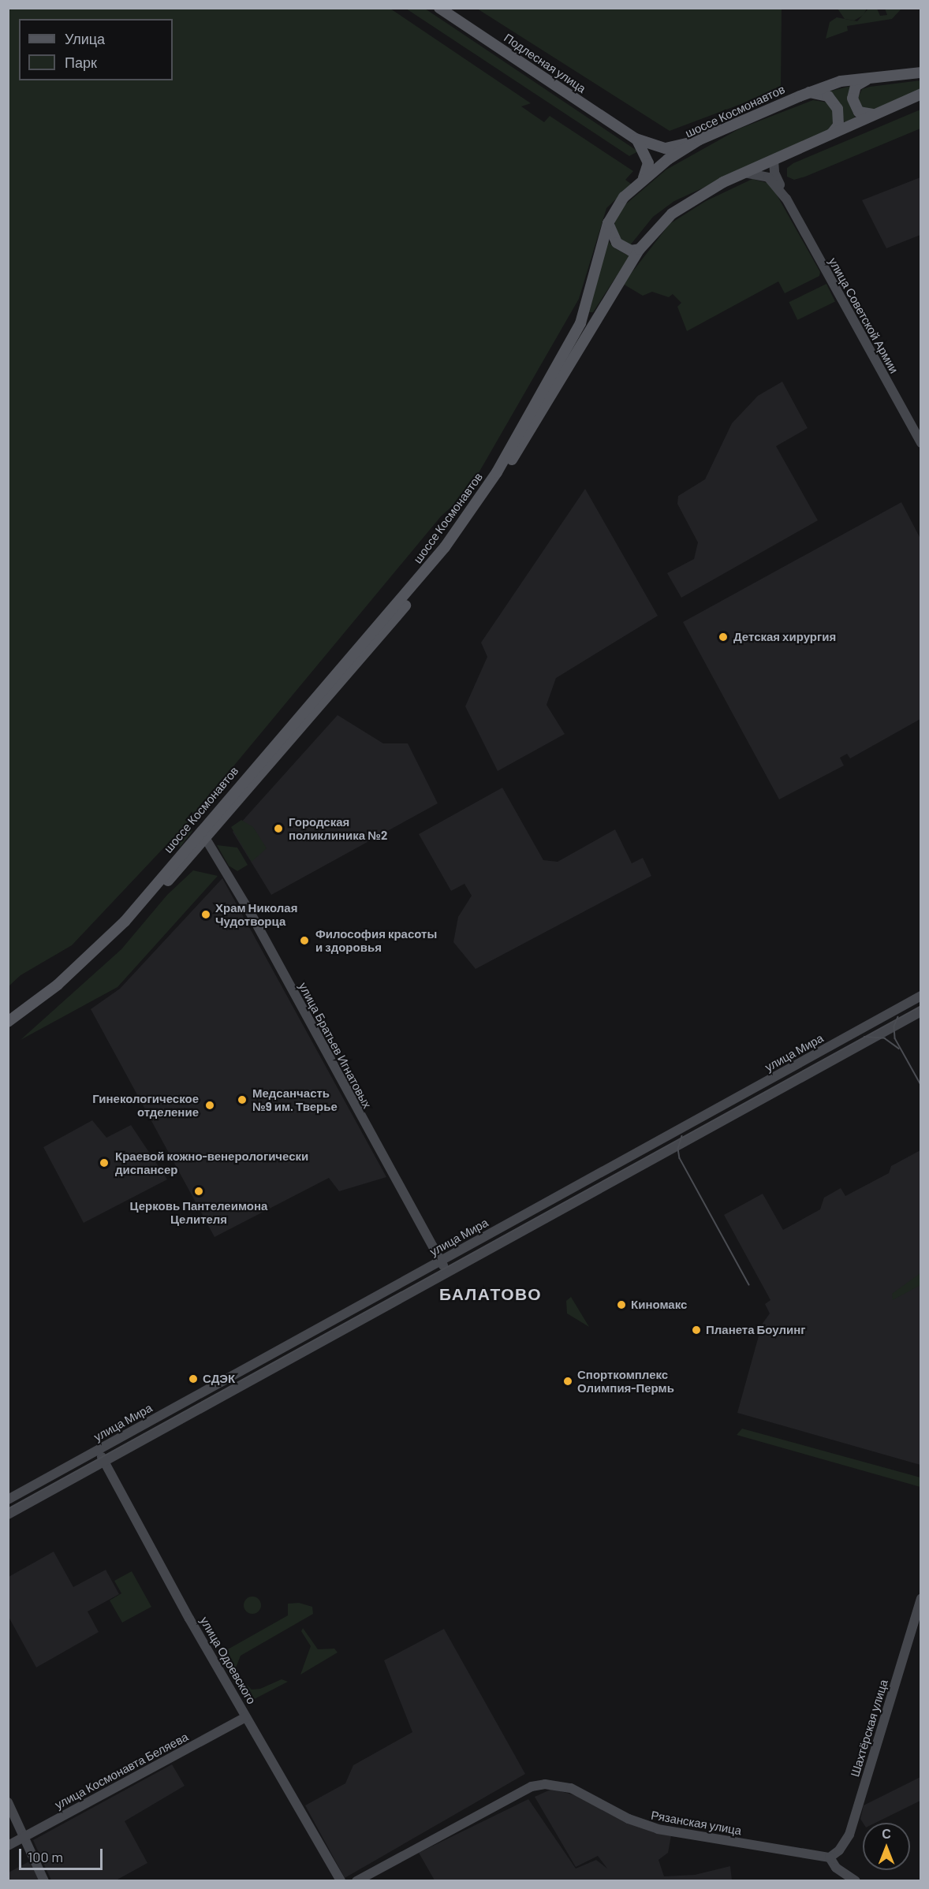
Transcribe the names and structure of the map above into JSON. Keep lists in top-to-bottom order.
{
  "streets": {
    "main road": [
      "Подлесная улица",
      "шоссе Космонавтов",
      "улица Советской Армии",
      "улица Братьев Игнатовых",
      "улица Мира",
      "улица Одоевского",
      "Шахтёрская улица",
      "улица Космонавта Беляева",
      "Рязанская улица"
    ]
  },
  "crossings": [
    ["шоссе Космонавтов", "улица Советской Армии"],
    ["шоссе Космонавтов", "улица Братьев Игнатовых"],
    ["улица Братьев Игнатовых", "улица Мира"],
    ["улица Мира", "улица Одоевского"],
    ["улица Одоевского", "улица Космонавта Беляева"],
    ["Шахтёрская улица", "Рязанская улица"]
  ],
  "districts": ["БАЛАТОВО"],
  "places": [
    "Детская хирургия",
    "Городская поликлиника №2",
    "Храм Николая Чудотворца",
    "Философия красоты и здоровья",
    "Медсанчасть №9 им. Тверье",
    "Гинекологическое отделение",
    "Краевой кожно-венерологически диспансер",
    "Церковь Пантелеимона Целителя",
    "Киномакс",
    "Планета Боулинг",
    "СДЭК",
    "Спорткомплекс Олимпия-Пермь"
  ],
  "legend": ["Улица", "Парк"],
  "scale_bar": "100 m",
  "north": "top"
}
